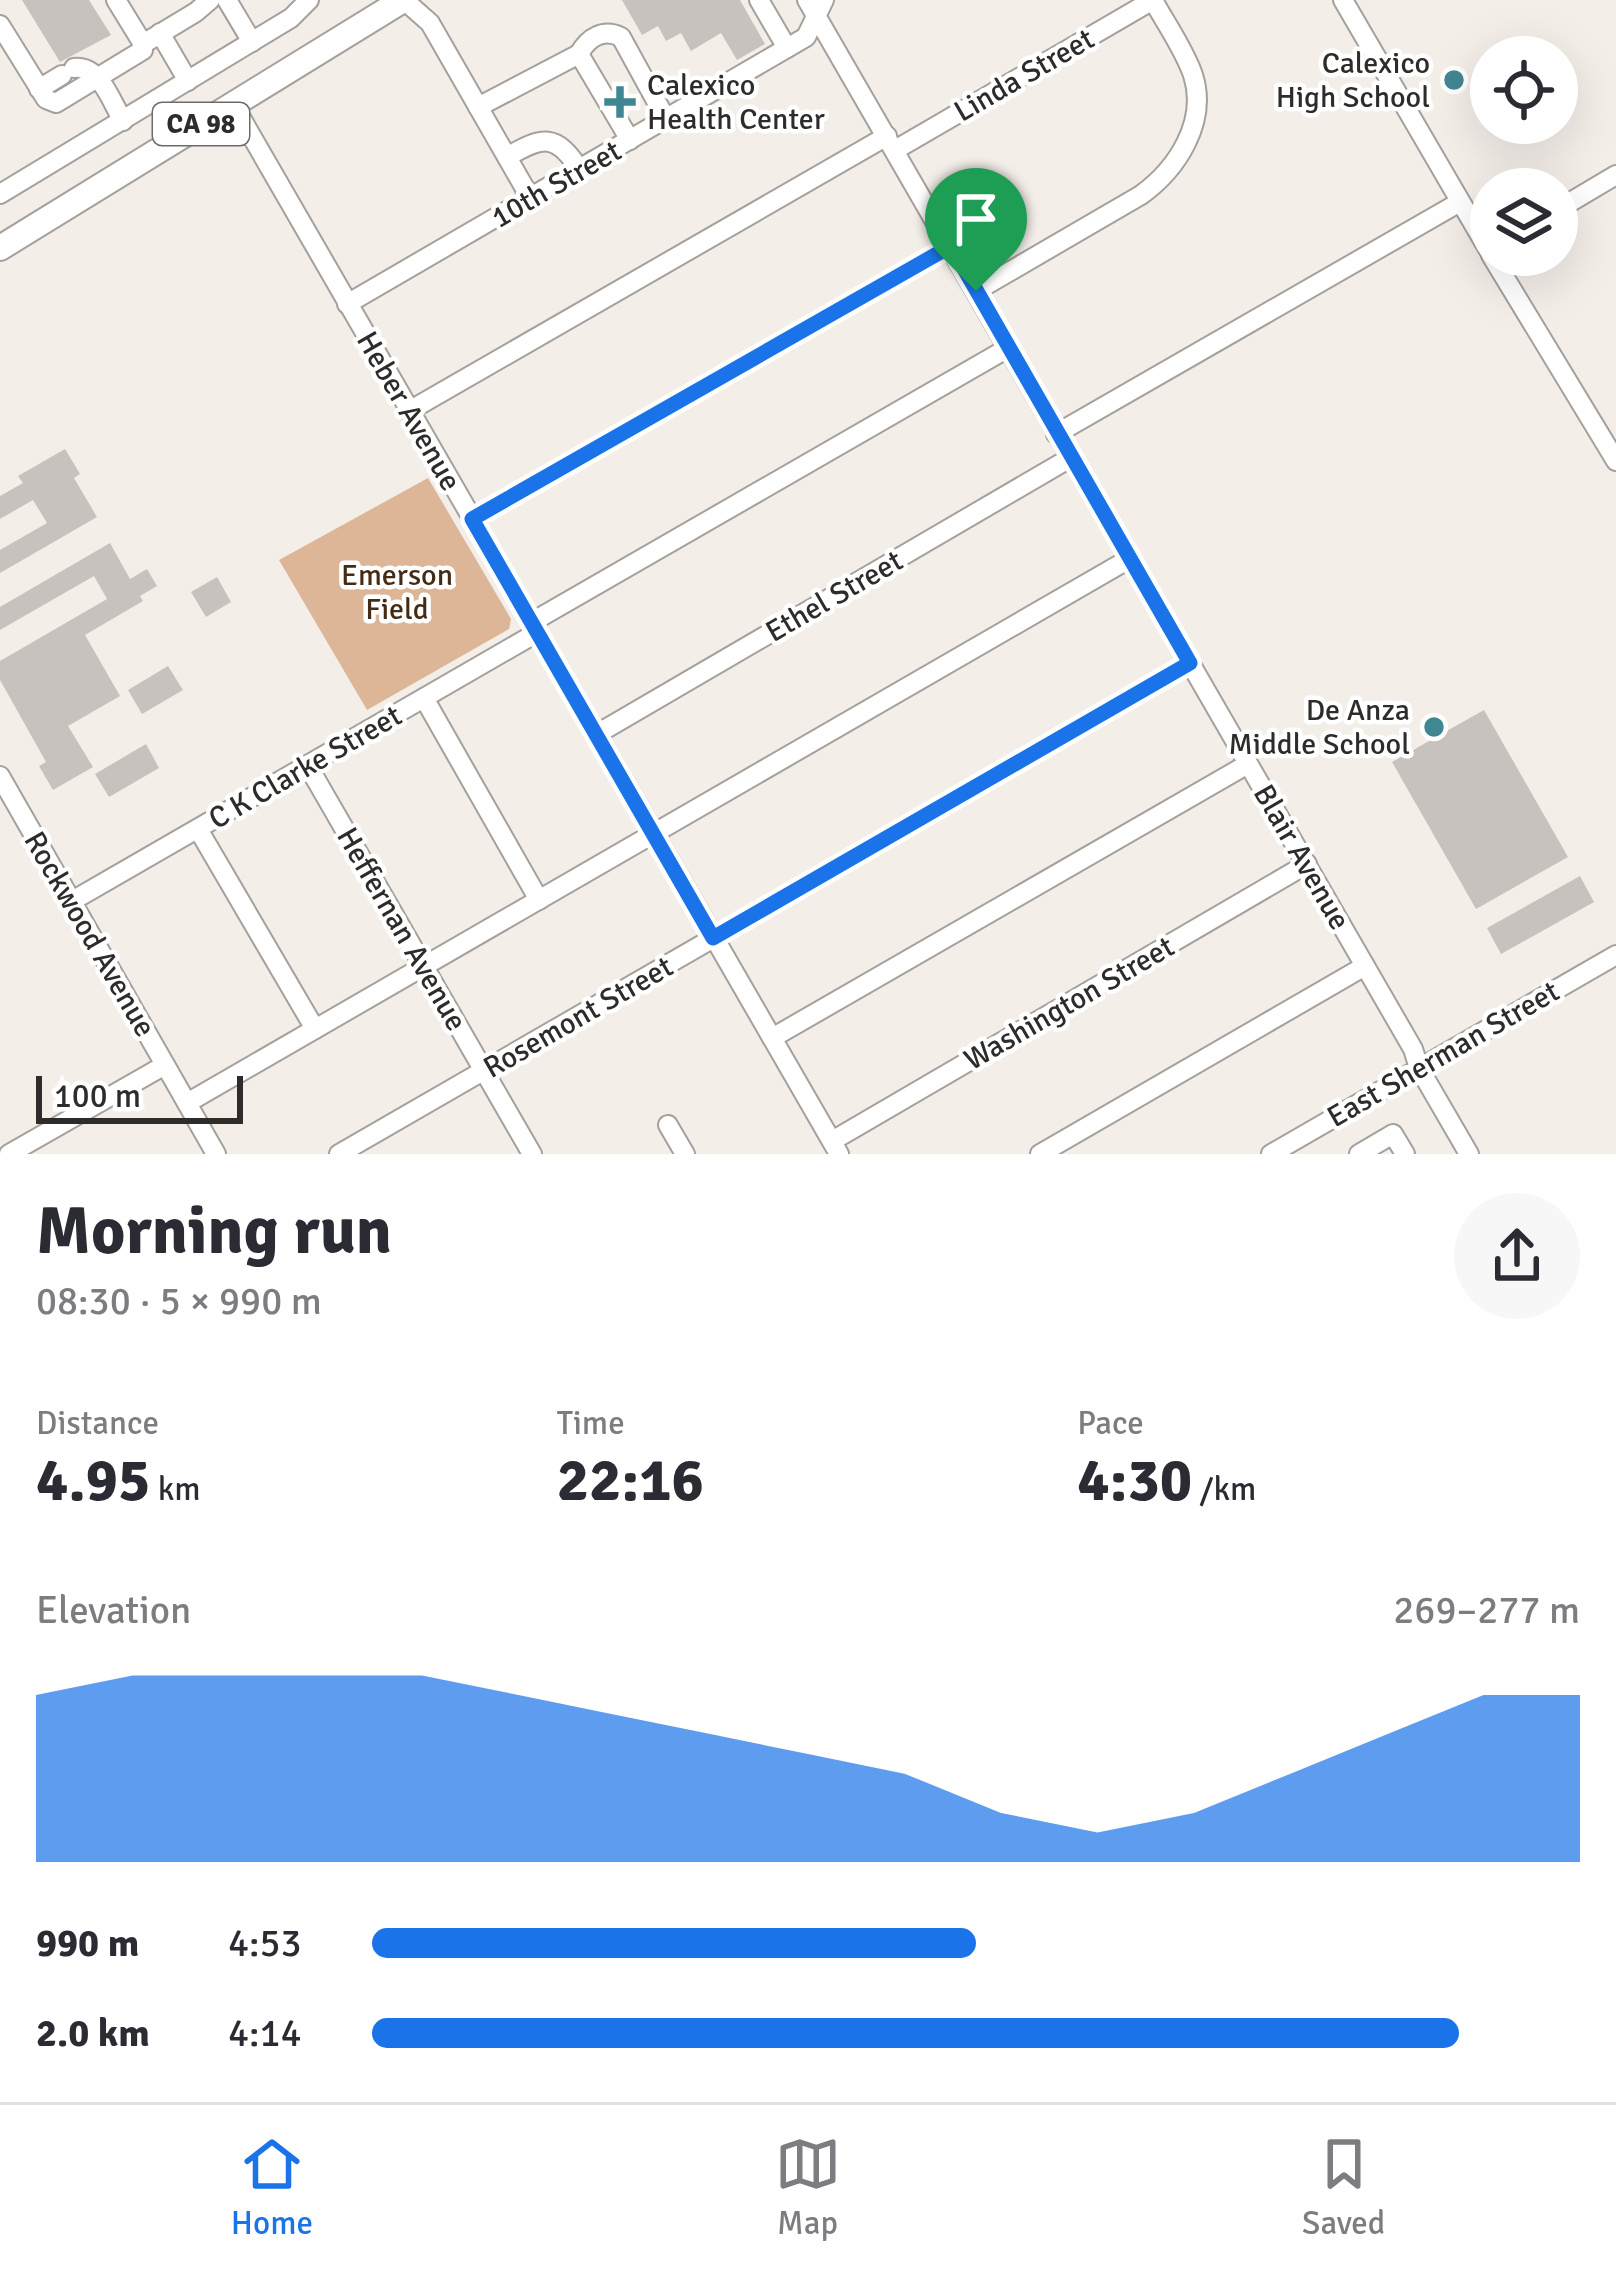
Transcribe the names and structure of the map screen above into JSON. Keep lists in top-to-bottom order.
{
  "streets": {
    "main road": ["CA 98"],
    "street": [
      "Linda Street",
      "10th Street",
      "Heber Avenue",
      "Ethel Street",
      "C K Clarke Street",
      "Blair Avenue",
      "Heffernan Avenue",
      "Rockwood Avenue",
      "Washington Street",
      "Rosemont Street",
      "East Sherman Street"
    ]
  },
  "crossings": [
    ["Linda Street", "Heber Avenue"],
    ["Linda Street", "Blair Avenue"],
    ["CA 98", "Heber Avenue"],
    ["10th Street", "Heber Avenue"],
    ["10th Street", "Blair Avenue"],
    ["Heber Avenue", "Ethel Street"],
    ["Heber Avenue", "C K Clarke Street"],
    ["Heber Avenue", "Washington Street"],
    ["Heber Avenue", "Rosemont Street"],
    ["Ethel Street", "Blair Avenue"],
    ["C K Clarke Street", "Blair Avenue"],
    ["C K Clarke Street", "Heffernan Avenue"],
    ["C K Clarke Street", "Rockwood Avenue"],
    ["Blair Avenue", "Washington Street"],
    ["Blair Avenue", "Rosemont Street"],
    ["Blair Avenue", "East Sherman Street"],
    ["Heffernan Avenue", "Rosemont Street"]
  ],
  "parks": ["Emerson Field"],
  "places": {
    "other": ["Calexico High School", "De Anza Middle School"],
    "health": ["Calexico Health Center"]
  },
  "scale_bar": "100 m",
  "page": {
    "scale": "100 m",
    "heading": ["Morning run", "08:30 · 5 × 990 m"],
    "stats": [
      ["Distance", "4.95 km"],
      ["Time", "22:16"],
      ["Pace", "4:30 /km"]
    ],
    "chart": ["Elevation", "269–277 m"],
    "list": [
      {
        "name": "990 m",
        "note": "4:53"
      },
      {
        "name": "2.0 km",
        "note": "4:14"
      }
    ],
    "tabs": ["Home", "Map", "Saved"]
  }
}
